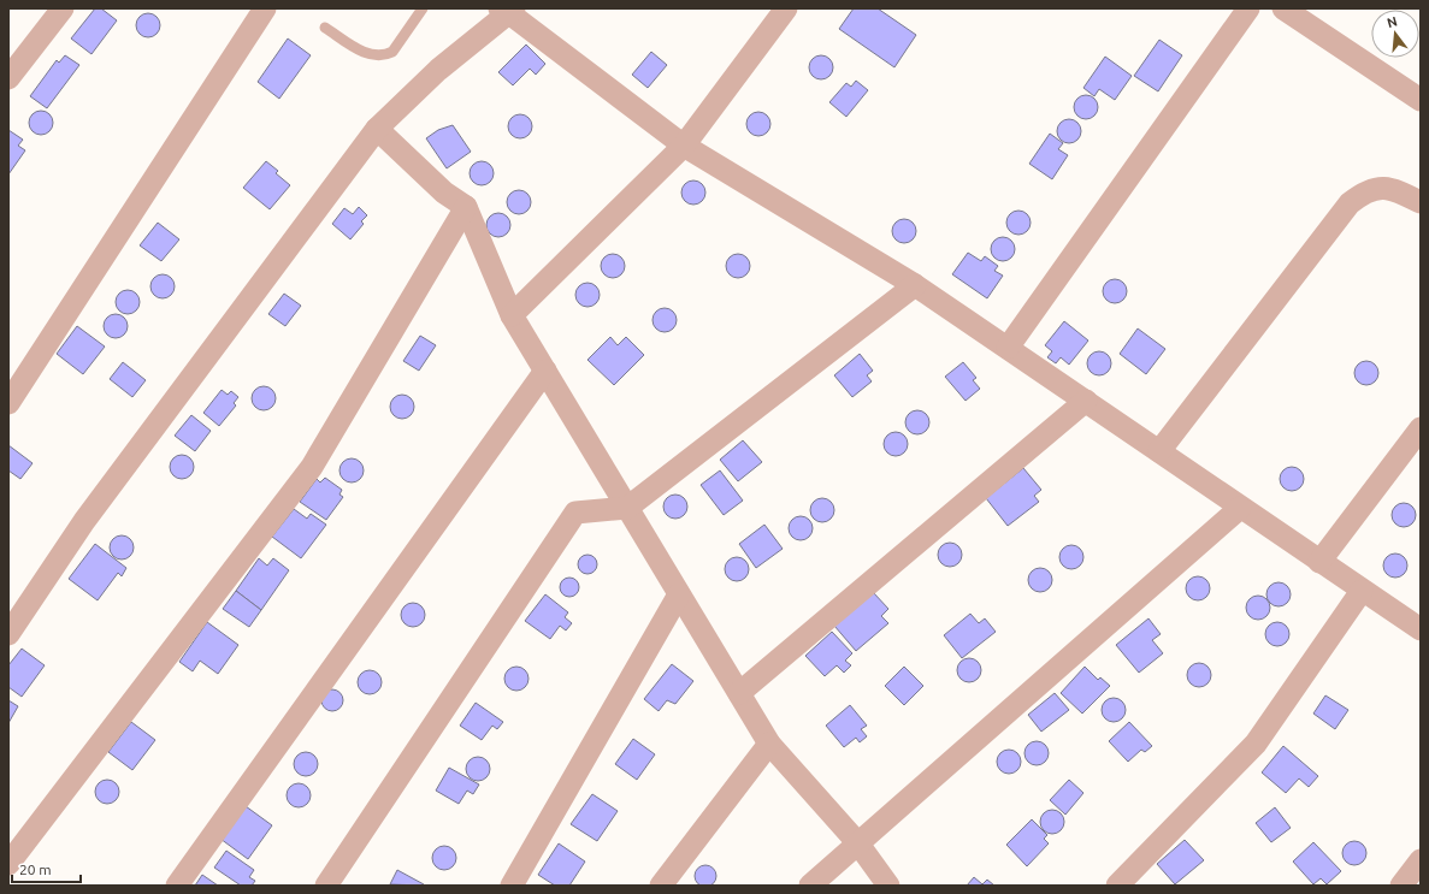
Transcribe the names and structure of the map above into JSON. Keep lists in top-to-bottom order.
{
  "scale_bar": "20 m",
  "north": "top"
}
